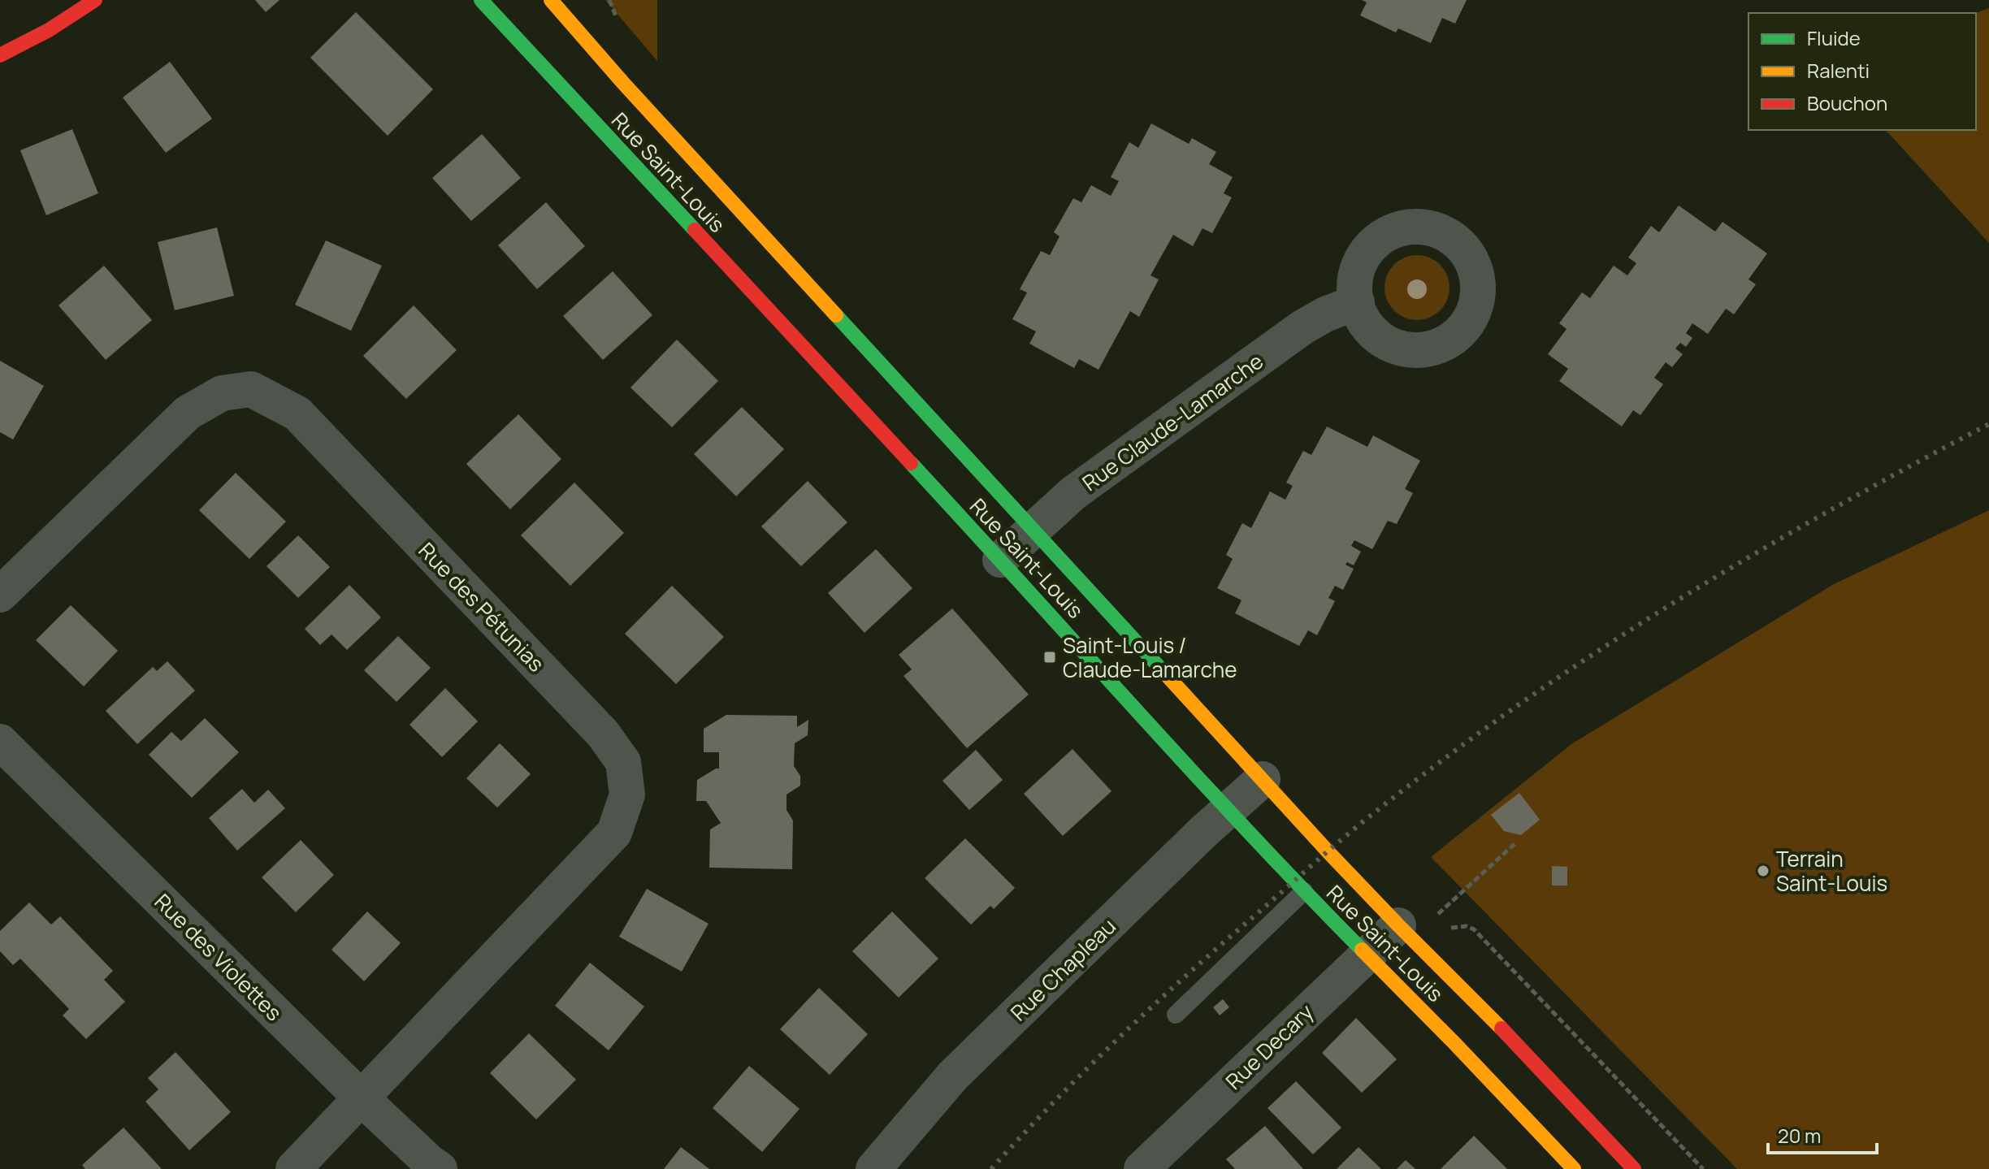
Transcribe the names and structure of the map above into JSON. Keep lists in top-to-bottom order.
{
  "streets": {
    "street": [
      "Rue Saint-Louis",
      "Rue Claude-Lamarche",
      "Rue des Pétunias",
      "Rue des Violettes",
      "Rue Chapleau",
      "Rue Decary"
    ]
  },
  "crossings": [
    ["Rue Saint-Louis", "Rue Claude-Lamarche"],
    ["Rue Saint-Louis", "Rue Chapleau"],
    ["Rue Saint-Louis", "Rue Decary"],
    ["Rue des Pétunias", "Rue des Violettes"]
  ],
  "places": {
    "transit": ["Saint-Louis / Claude-Lamarche"],
    "other": ["Terrain Saint-Louis"]
  },
  "legend": ["Fluide", "Ralenti", "Bouchon"],
  "scale_bar": "20 m"
}
